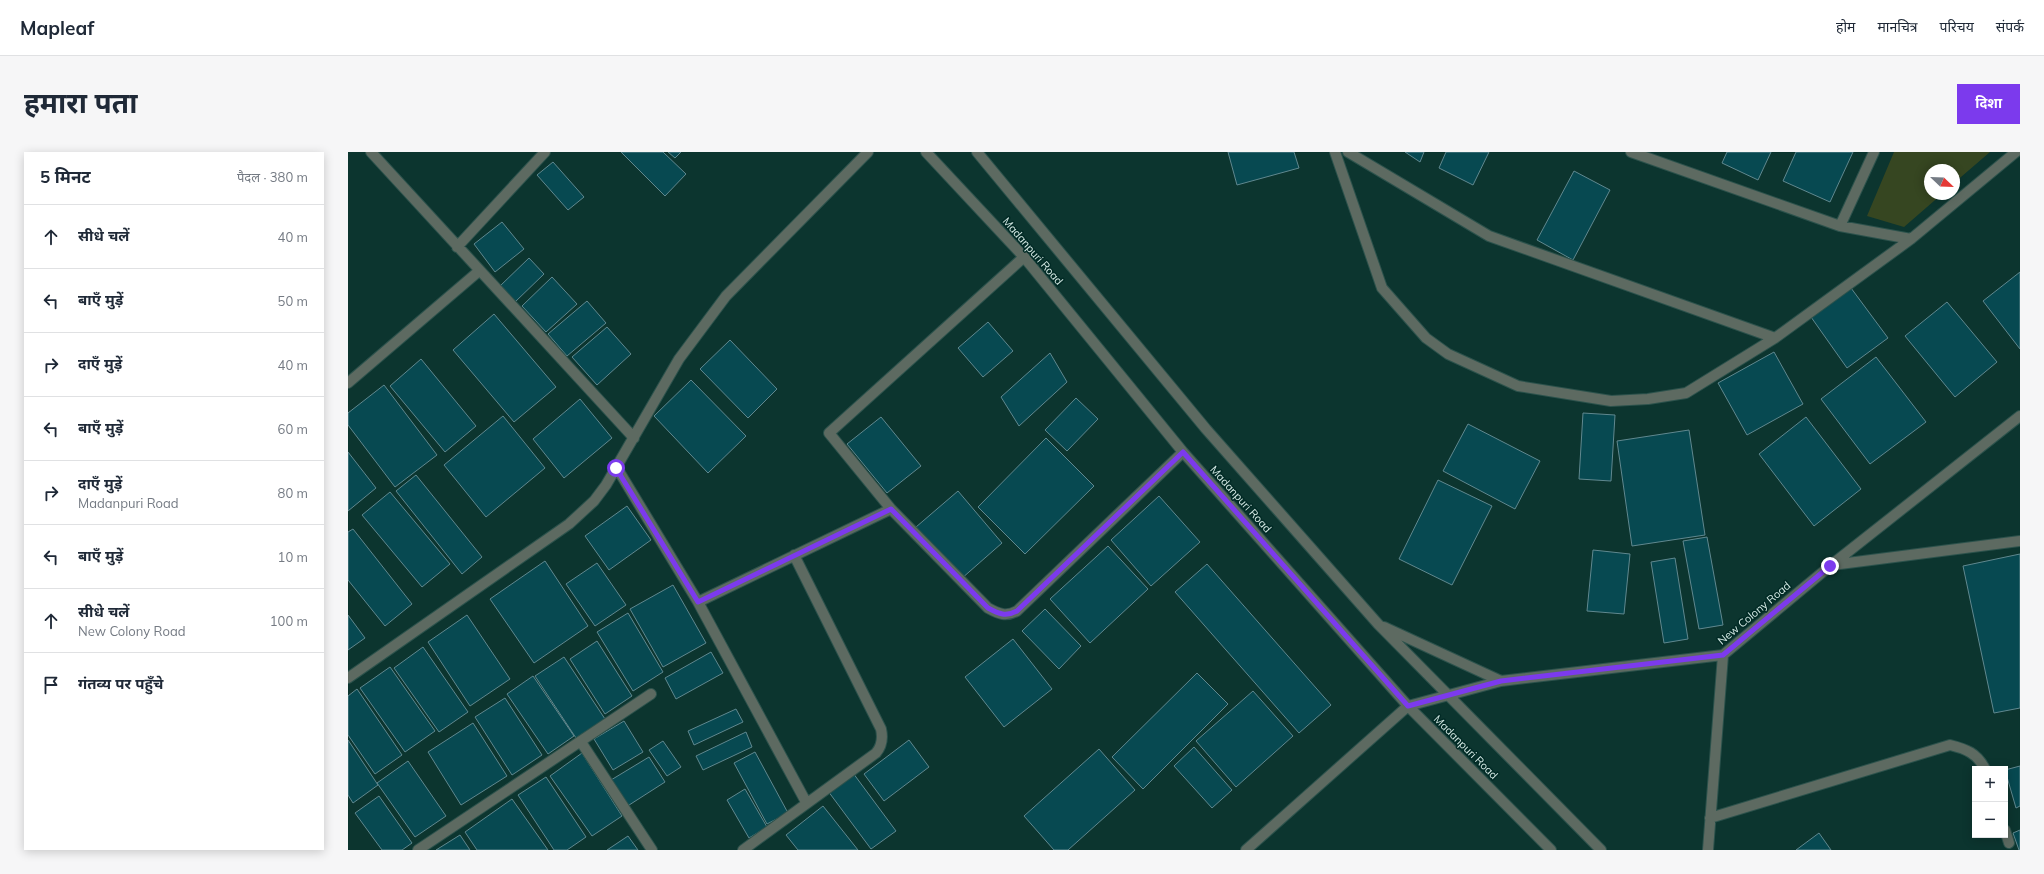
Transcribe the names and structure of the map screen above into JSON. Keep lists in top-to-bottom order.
{
  "streets": {
    "street": ["Madanpuri Road", "New Colony Road"]
  },
  "crossings": [
    ["Madanpuri Road", "New Colony Road"]
  ],
  "north": "bottom right",
  "page": {
    "header": "Mapleaf",
    "nav": [
      "होम",
      "मानचित्र",
      "परिचय",
      "संपर्क"
    ],
    "buttons": "दिशा",
    "title": "हमारा पता",
    "heading": ["5 मिनट", "पैदल · 380 m"],
    "list": [
      ["सीधे चलें", "40 m"],
      ["बाएँ मुड़ें", "50 m"],
      ["दाएँ मुड़ें", "40 m"],
      ["बाएँ मुड़ें", "60 m"],
      ["दाएँ मुड़ें", "Madanpuri Road", "80 m"],
      ["बाएँ मुड़ें", "10 m"],
      ["सीधे चलें", "New Colony Road", "100 m"],
      "गंतव्य पर पहुँचे"
    ],
    "map_buttons": ["+", "−"]
  }
}
